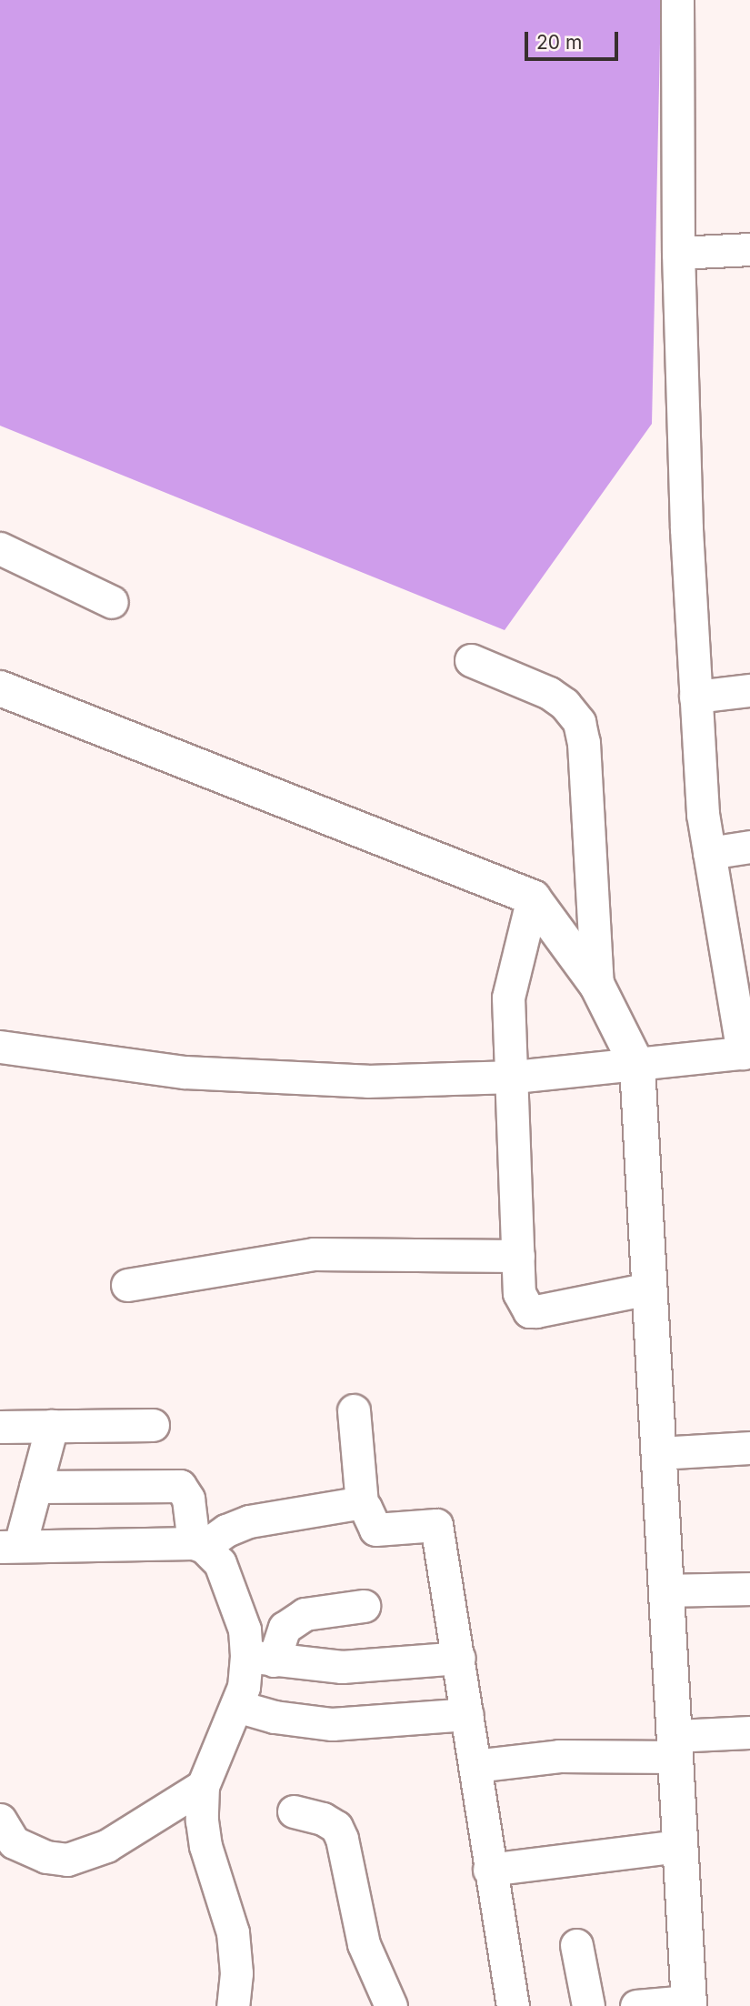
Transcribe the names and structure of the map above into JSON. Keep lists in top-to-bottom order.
{
  "scale_bar": "20 m"
}
